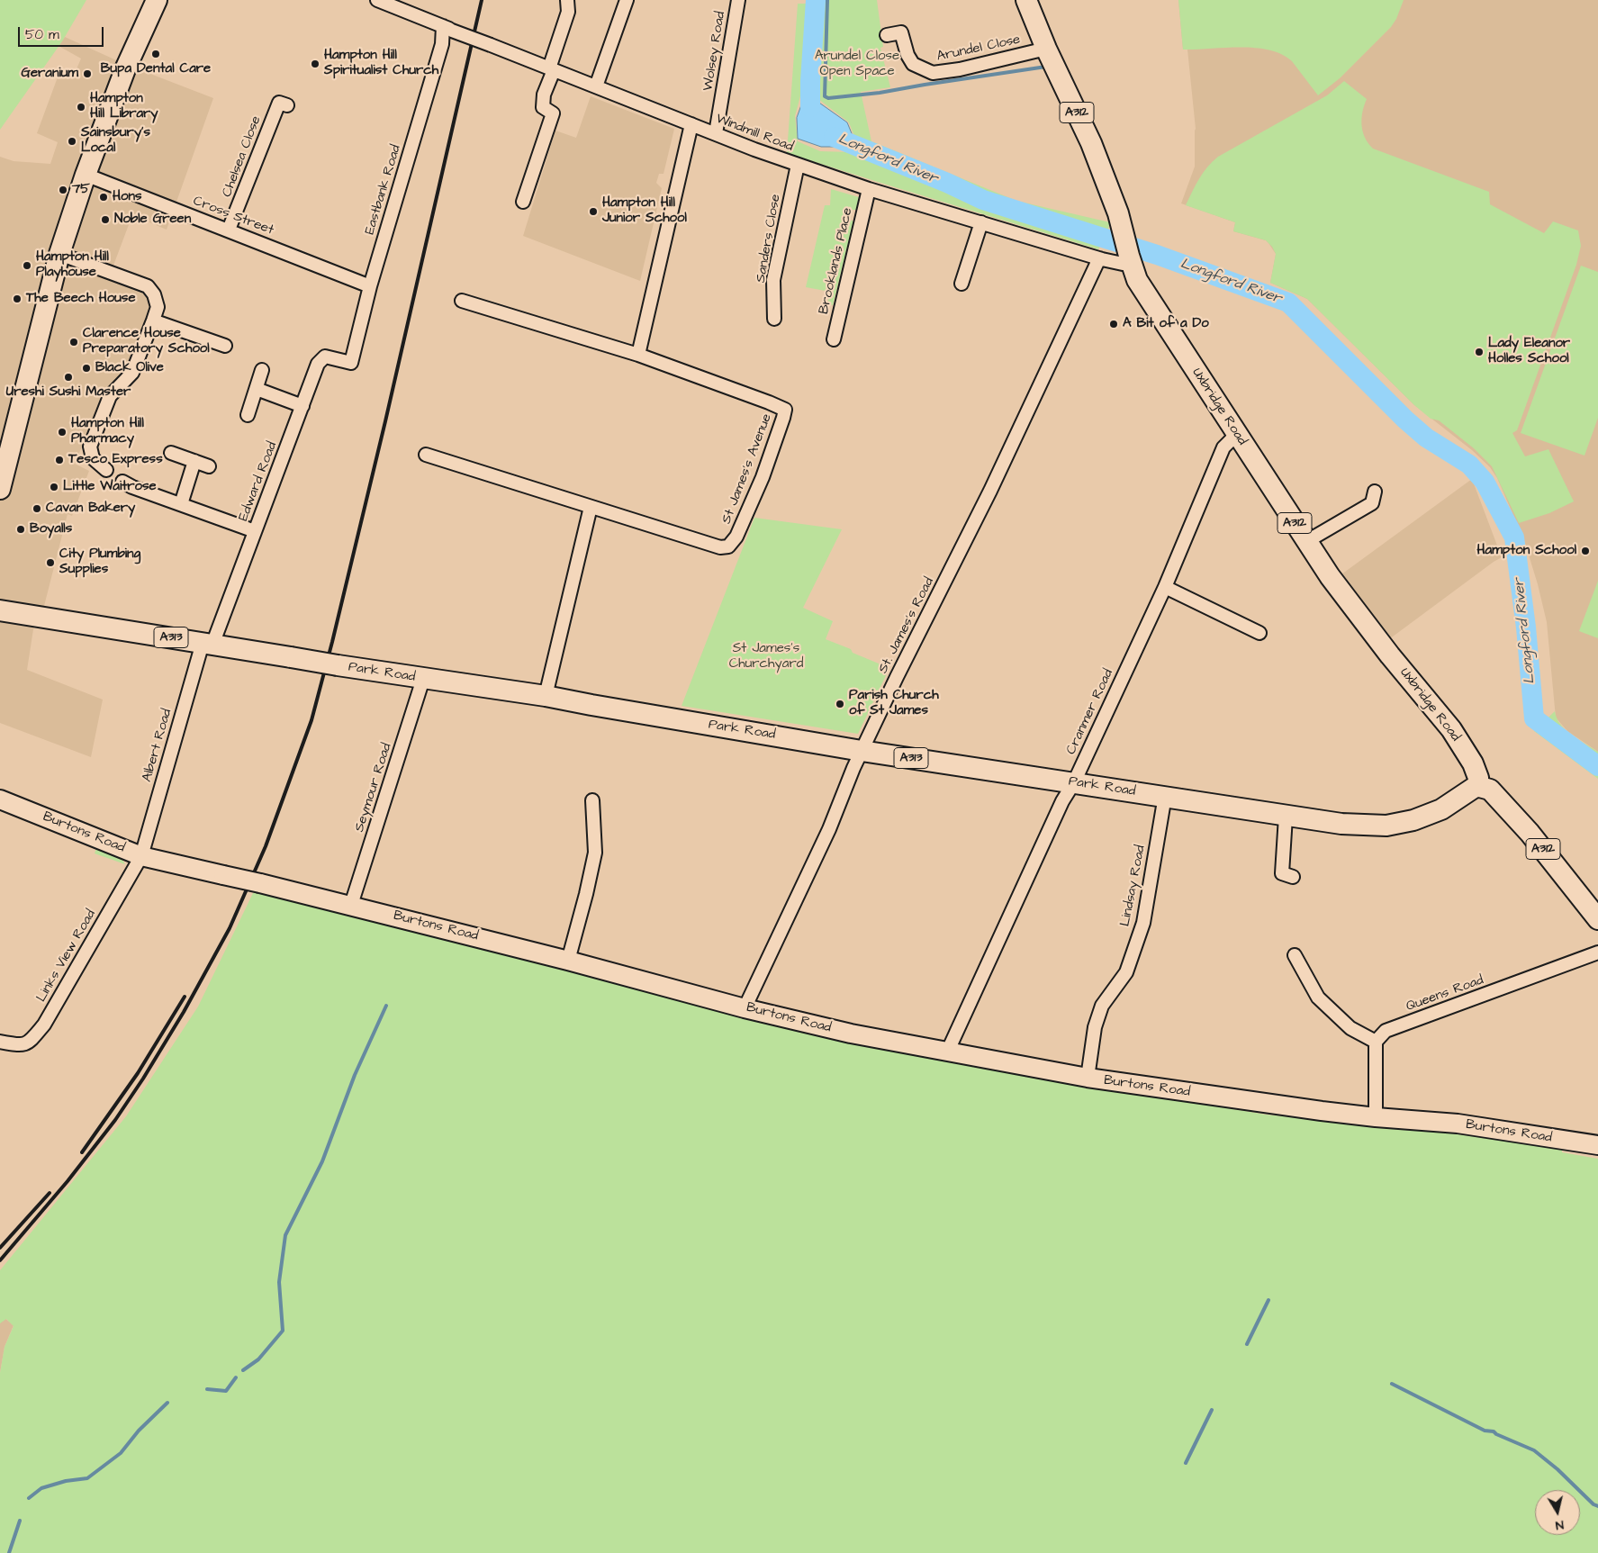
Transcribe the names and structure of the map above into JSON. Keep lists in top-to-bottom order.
{
  "streets": {
    "main road": [
      "A312",
      "Uxbridge Road",
      "A313",
      "Park Road"
    ],
    "street": [
      "Arundel Close",
      "Wolsey Road",
      "Windmill Road",
      "Chelsea Close",
      "Eastbank Road",
      "Cross Street",
      "Sanders Close",
      "Brooklands Place",
      "St James's Avenue",
      "Edward Road",
      "St. James's Road",
      "Cranmer Road",
      "Albert Road",
      "Seymour Road",
      "Burtons Road",
      "Lindsay Road",
      "Links View Road",
      "Queens Road"
    ]
  },
  "crossings": [
    ["Arundel Close", "Uxbridge Road"],
    ["Wolsey Road", "Windmill Road"],
    ["A312", "Uxbridge Road"],
    ["A312", "Park Road"],
    ["Windmill Road", "Eastbank Road"],
    ["Windmill Road", "Sanders Close"],
    ["Windmill Road", "Brooklands Place"],
    ["Windmill Road", "Uxbridge Road"],
    ["Windmill Road", "St. James's Road"],
    ["Chelsea Close", "Cross Street"],
    ["Eastbank Road", "Cross Street"],
    ["Eastbank Road", "Edward Road"],
    ["Uxbridge Road", "Park Road"],
    ["Uxbridge Road", "Cranmer Road"],
    ["Edward Road", "Park Road"],
    ["Edward Road", "Albert Road"],
    ["St. James's Road", "Park Road"],
    ["St. James's Road", "Burtons Road"],
    ["Park Road", "Cranmer Road"],
    ["Park Road", "Albert Road"],
    ["Park Road", "Seymour Road"],
    ["Park Road", "Lindsay Road"],
    ["Cranmer Road", "Burtons Road"],
    ["Albert Road", "Burtons Road"],
    ["Albert Road", "Links View Road"],
    ["Seymour Road", "Burtons Road"],
    ["Burtons Road", "Lindsay Road"],
    ["Burtons Road", "Links View Road"]
  ],
  "water": ["Longford River"],
  "parks": ["Arundel Close Open Space", "St James's Churchyard"],
  "places": [
    "Bupa Dental Care",
    "Hampton Hill Spiritualist Church",
    "Geranium",
    "Hampton Hill Library",
    "Sainsbury's Local",
    "75",
    "Hons",
    "Hampton Hill Junior School",
    "Noble Green",
    "Hampton Hill Playhouse",
    "The Beech House",
    "A Bit of a Do",
    "Clarence House Preparatory School",
    "Lady Eleanor Holles School",
    "Black Olive",
    "Ureshi Sushi Master",
    "Hampton Hill Pharmacy",
    "Tesco Express",
    "Little Waitrose",
    "Cavan Bakery",
    "Boyalls",
    "Hampton School",
    "City Plumbing Supplies",
    "Parish Church of St James"
  ],
  "scale_bar": "50 m",
  "north": "bottom"
}
